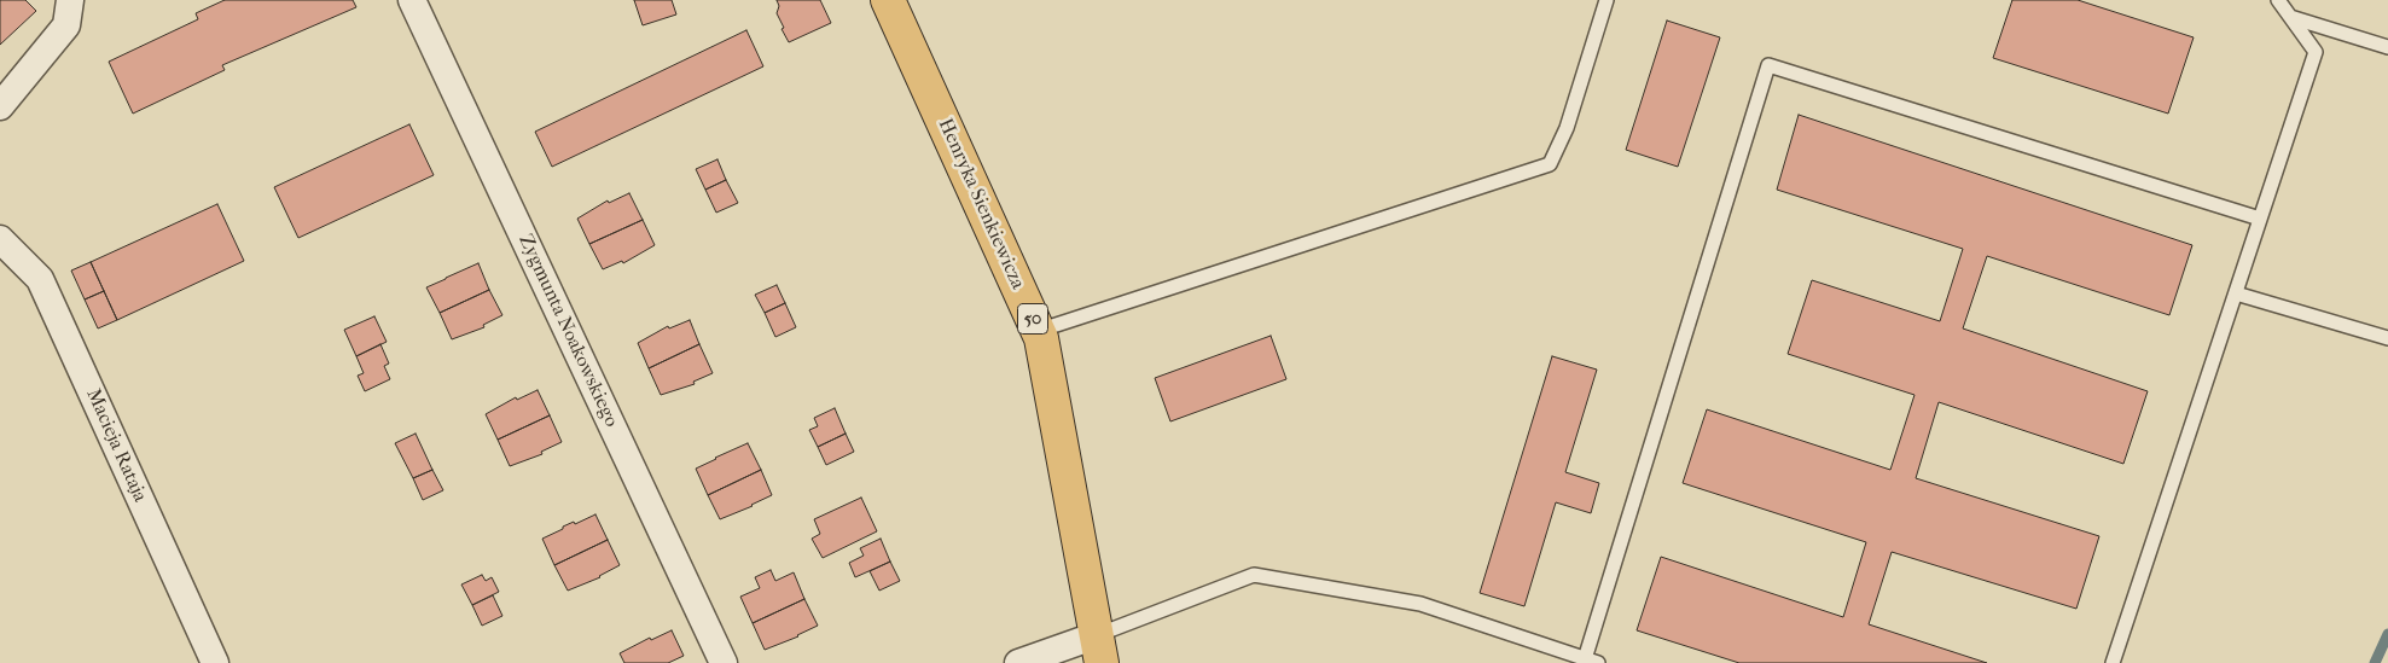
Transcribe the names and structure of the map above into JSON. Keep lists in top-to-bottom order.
{
  "streets": {
    "main road": ["Henryka Sienkiewicza", "50"],
    "street": ["Zygmunta Noakowskiego", "Macieja Rataja"]
  }
}
